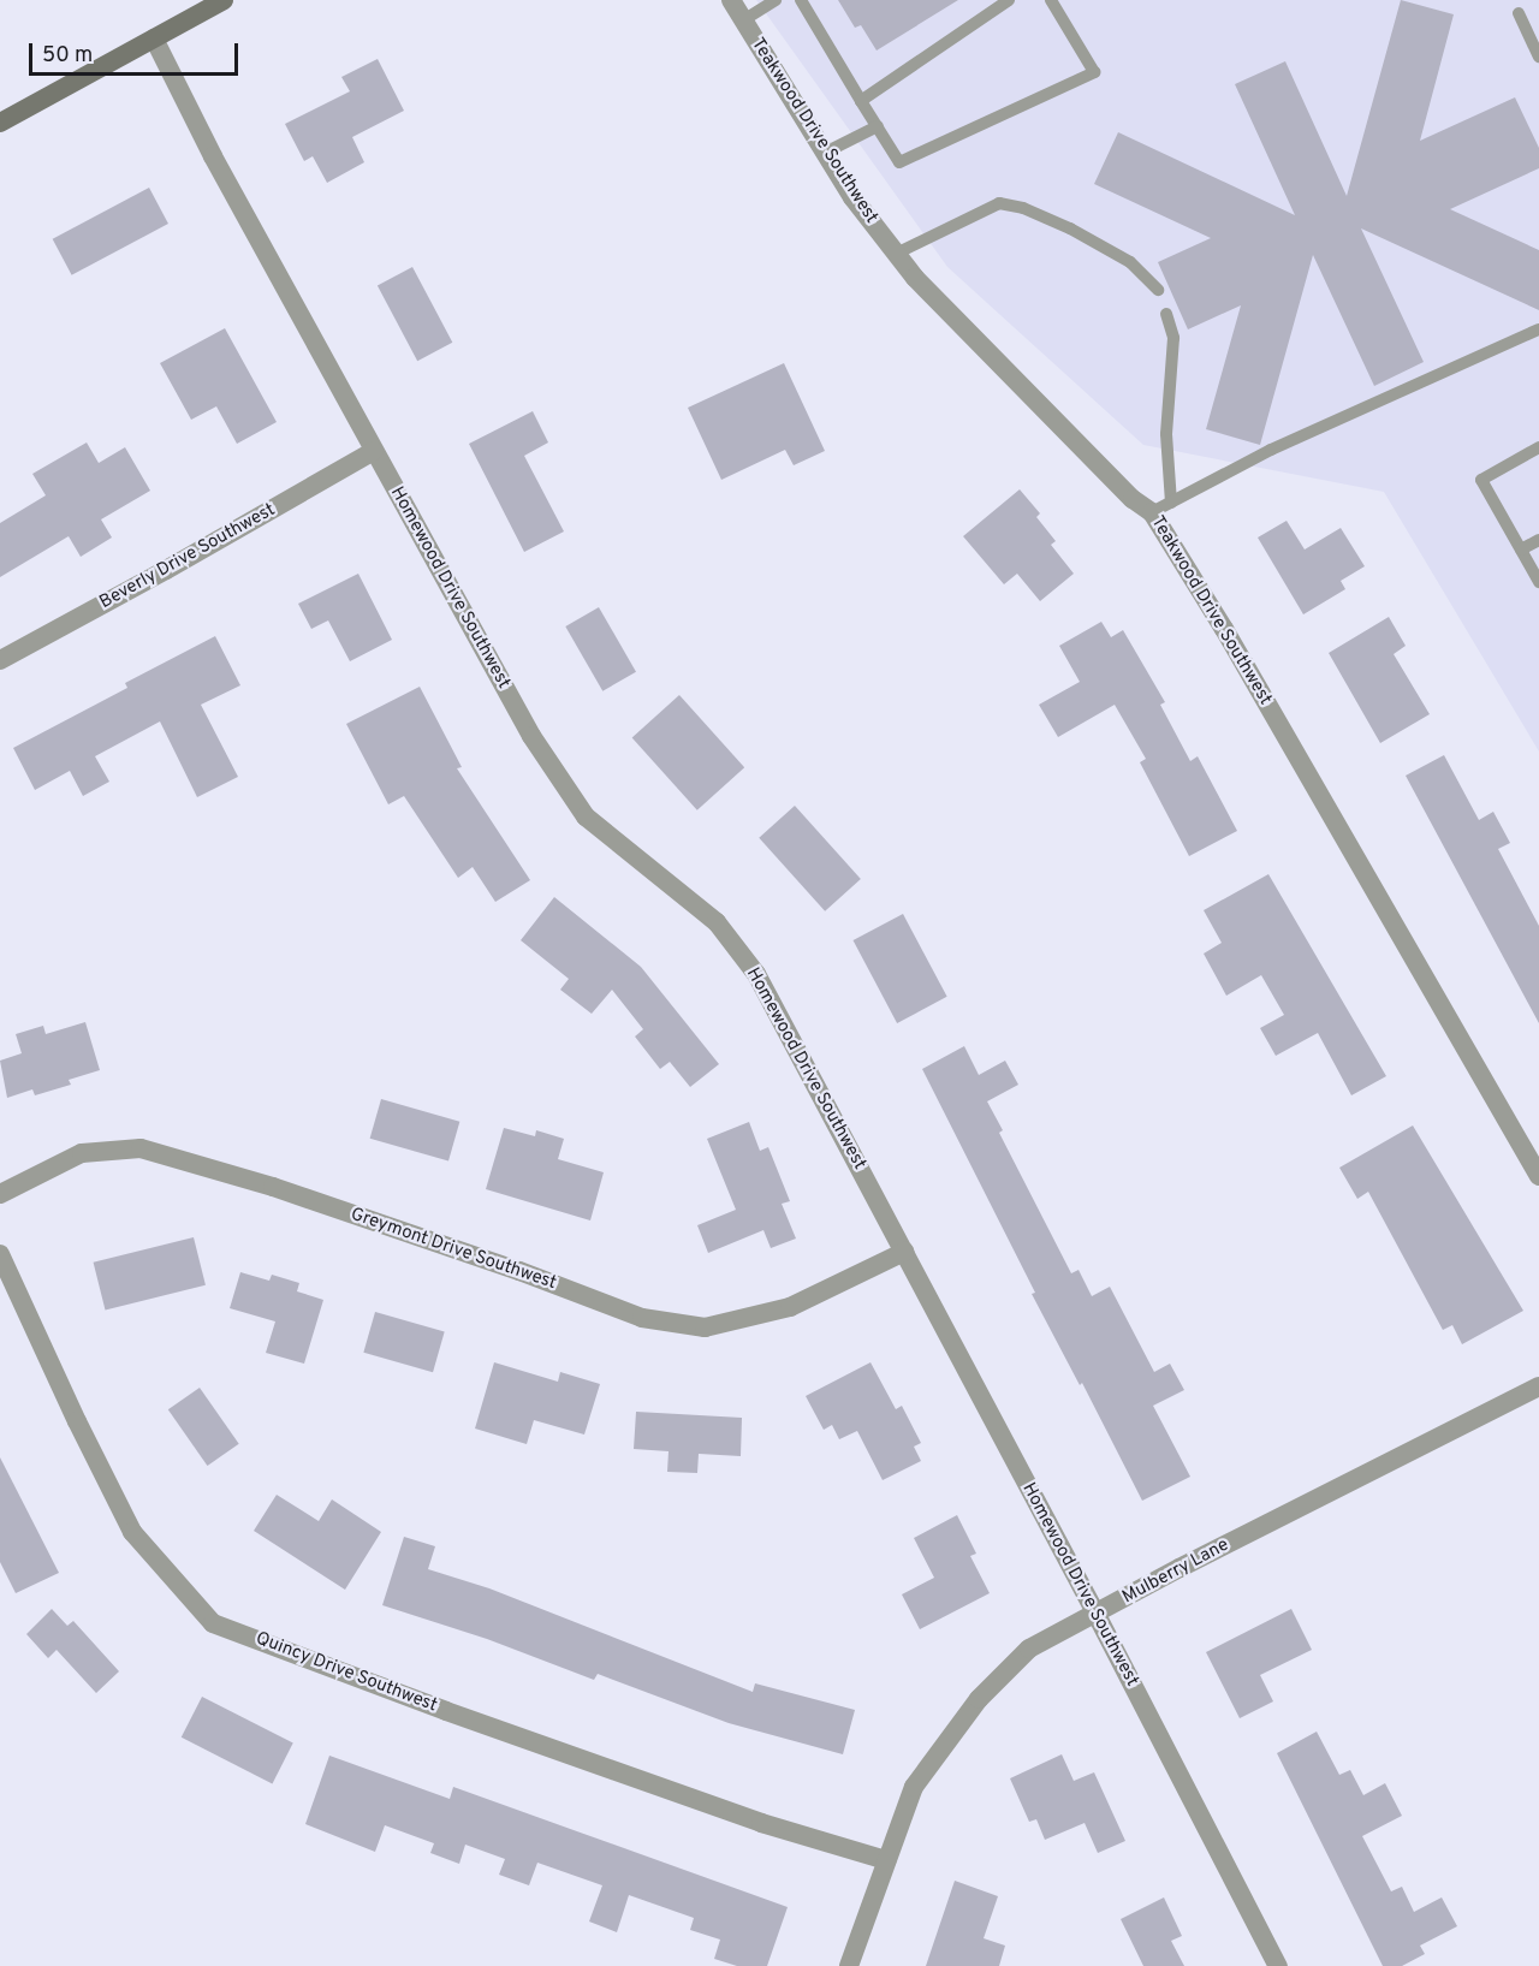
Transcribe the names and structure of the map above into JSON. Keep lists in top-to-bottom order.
{
  "streets": {
    "street": [
      "Teakwood Drive Southwest",
      "Beverly Drive Southwest",
      "Homewood Drive Southwest",
      "Greymont Drive Southwest",
      "Mulberry Lane",
      "Quincy Drive Southwest"
    ]
  },
  "crossings": [
    ["Beverly Drive Southwest", "Homewood Drive Southwest"],
    ["Homewood Drive Southwest", "Greymont Drive Southwest"],
    ["Homewood Drive Southwest", "Mulberry Lane"],
    ["Mulberry Lane", "Quincy Drive Southwest"]
  ],
  "scale_bar": "50 m"
}
